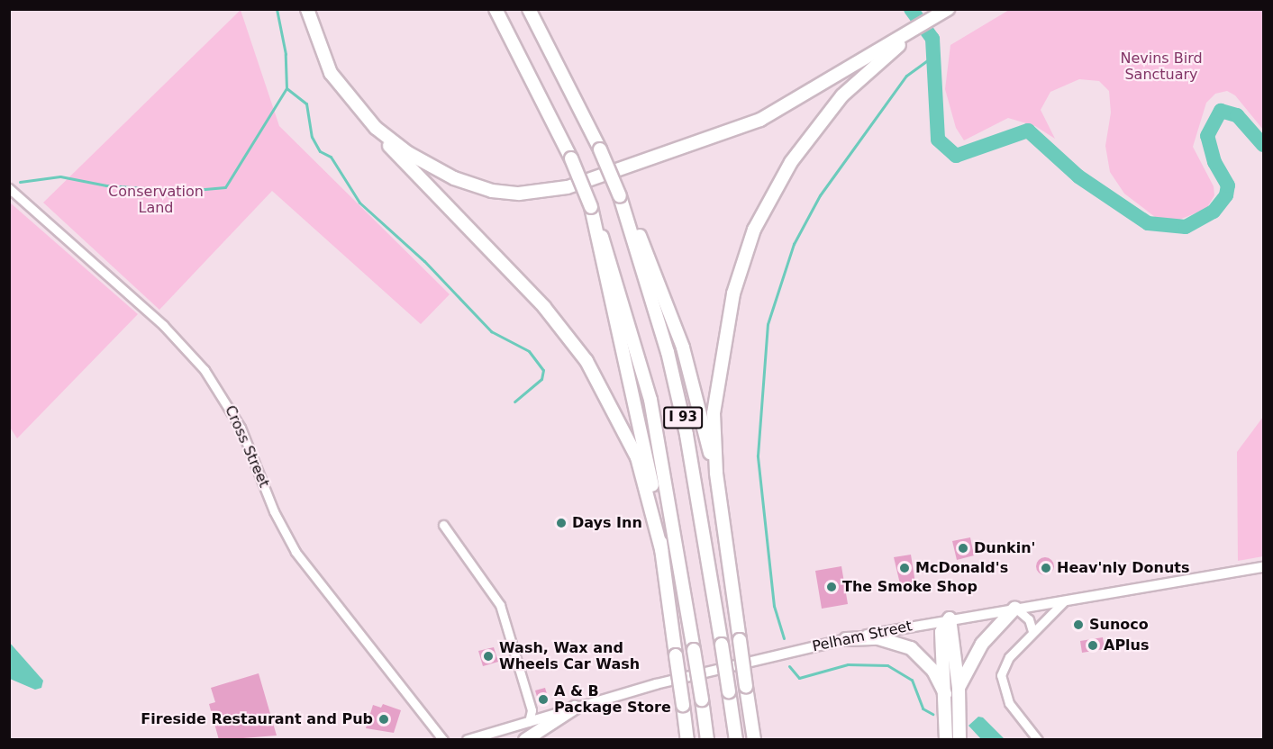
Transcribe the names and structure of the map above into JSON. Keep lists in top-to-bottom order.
{
  "streets": {
    "highway": ["I 93"],
    "main road": ["Pelham Street"],
    "street": ["Cross Street"]
  },
  "parks": ["Nevins Bird Sanctuary", "Conservation Land"],
  "places": [
    "Days Inn",
    "Dunkin'",
    "McDonald's",
    "Heav'nly Donuts",
    "The Smoke Shop",
    "Sunoco",
    "APlus",
    "Wash, Wax and Wheels Car Wash",
    "A & B Package Store",
    "Fireside Restaurant and Pub"
  ]
}
